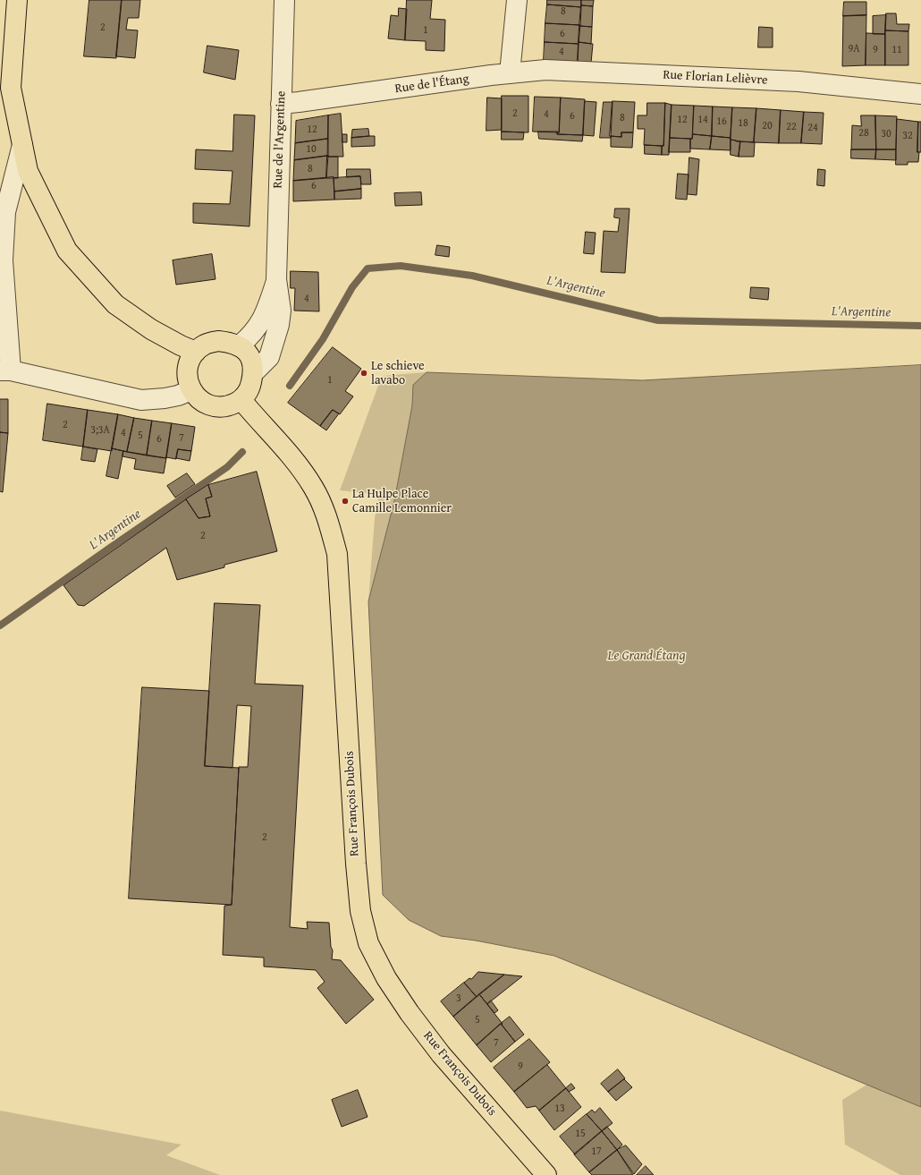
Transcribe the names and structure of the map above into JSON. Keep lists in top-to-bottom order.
{
  "streets": {
    "main road": ["Rue François Dubois"],
    "street": ["Rue Florian Lelièvre", "Rue de l'Étang", "Rue de l'Argentine"]
  },
  "crossings": [
    ["Rue Florian Lelièvre", "Rue de l'Étang"],
    ["Rue de l'Étang", "Rue de l'Argentine"],
    ["Rue de l'Argentine", "Rue François Dubois"]
  ],
  "water": ["L'Argentine", "Le Grand Étang"],
  "places": ["Le schieve lavabo", "La Hulpe Place Camille Lemonnier"],
  "house_numbers": [
    "8",
    "2",
    "1",
    "6",
    "9A",
    "9",
    "11",
    "4",
    "2",
    "4",
    "6",
    "8",
    "12",
    "14",
    "16",
    "18",
    "20",
    "22",
    "24",
    "12",
    "28",
    "30",
    "32",
    "10",
    "8",
    "6",
    "4",
    "1",
    "2",
    "3;3A",
    "4",
    "5",
    "7",
    "6",
    "2",
    "2",
    "3",
    "5",
    "7",
    "9",
    "13",
    "15",
    "17"
  ]
}
